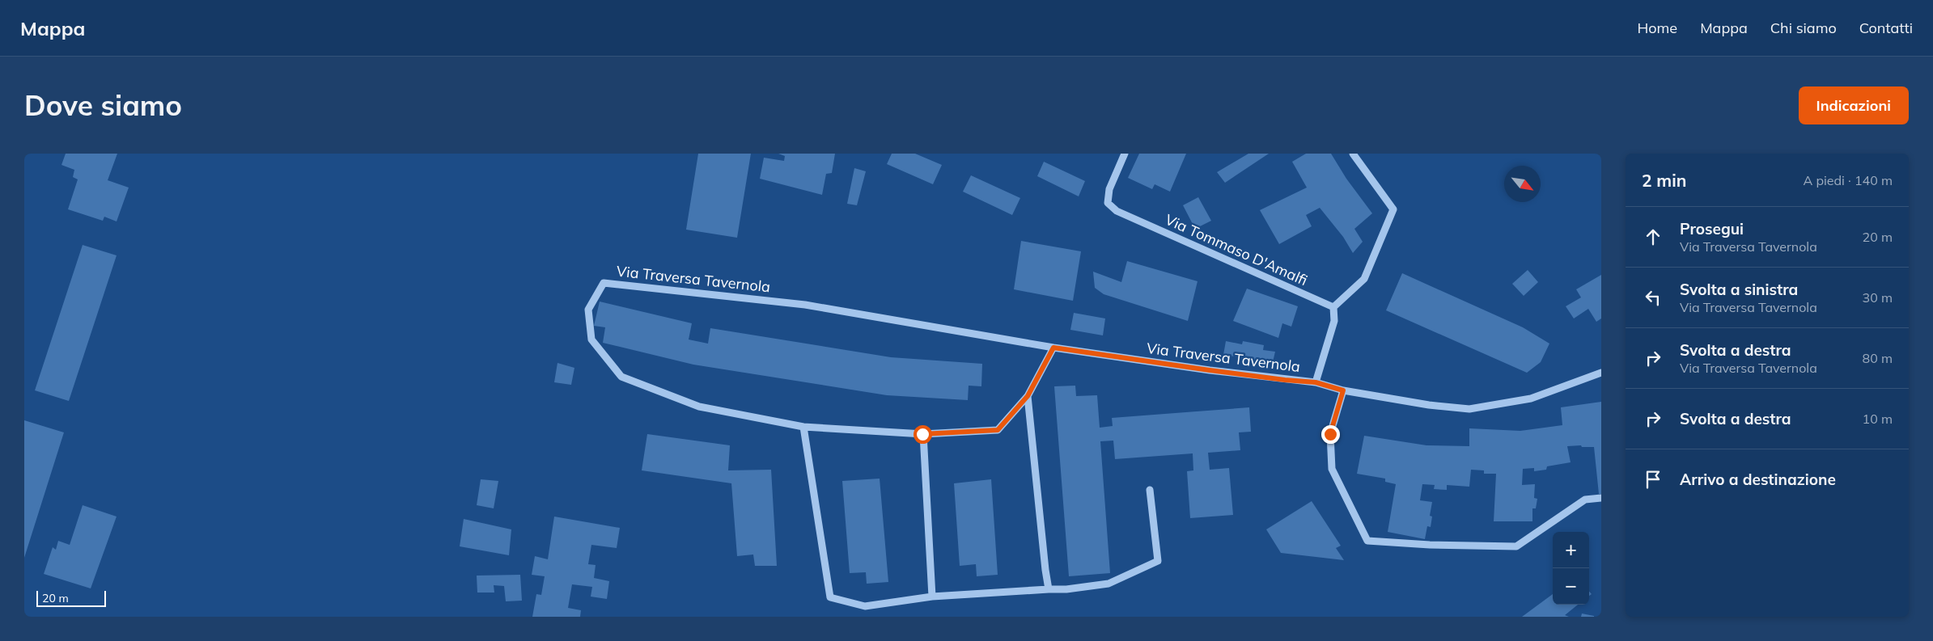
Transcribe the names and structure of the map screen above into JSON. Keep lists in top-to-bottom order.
{
  "streets": {
    "street": ["Via Tommaso D'Amalfi", "Via Traversa Tavernola"]
  },
  "scale_bar": "20 m",
  "north": "bottom right",
  "page": {
    "header": "Mappa",
    "nav": [
      "Home",
      "Mappa",
      "Chi siamo",
      "Contatti"
    ],
    "buttons": "Indicazioni",
    "title": "Dove siamo",
    "heading": ["2 min", "A piedi · 140 m"],
    "list": [
      ["Prosegui", "Via Traversa Tavernola", "20 m"],
      ["Svolta a sinistra", "Via Traversa Tavernola", "30 m"],
      ["Svolta a destra", "Via Traversa Tavernola", "80 m"],
      ["Svolta a destra", "10 m"],
      "Arrivo a destinazione"
    ],
    "map_buttons": ["+", "−"],
    "scale": "20 m"
  }
}
